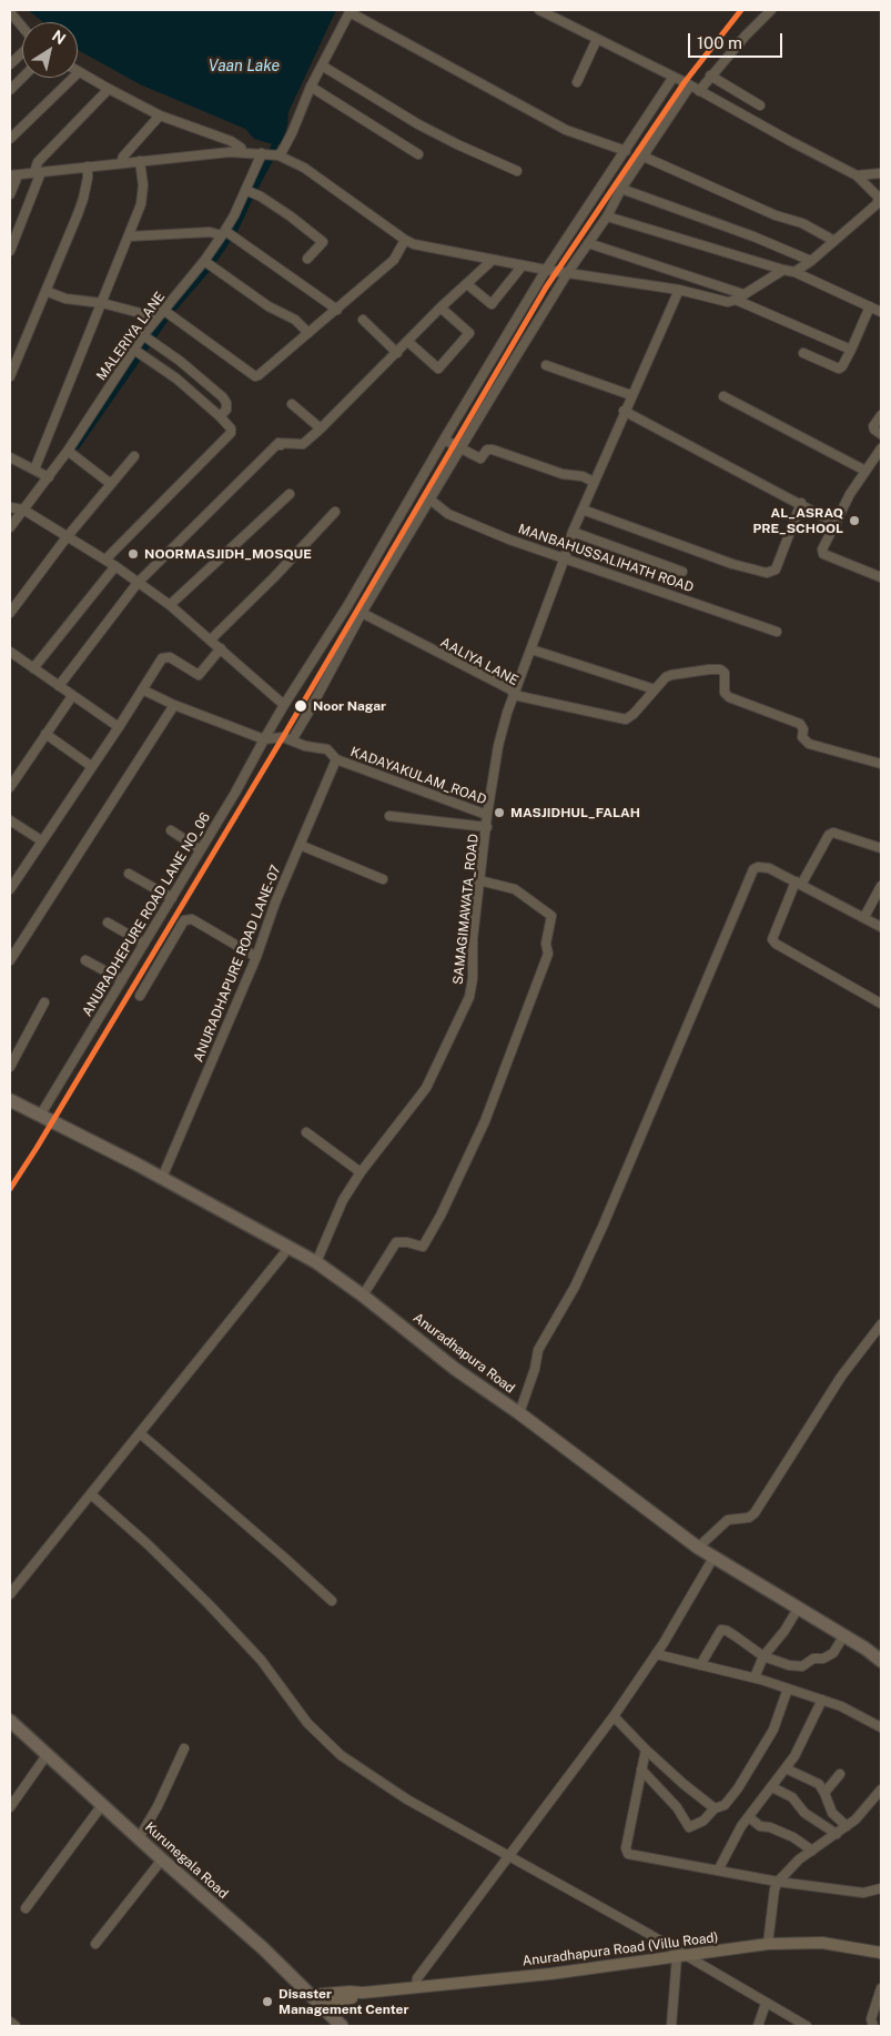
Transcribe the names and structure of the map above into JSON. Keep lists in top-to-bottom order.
{
  "streets": {
    "highway": ["Anuradhapura Road", "Kurunegala Road"],
    "main road": ["Anuradhapura Road (Villu Road)"],
    "street": [
      "MALERIYA LANE",
      "MANBAHUSSALIHATH ROAD",
      "AALIYA LANE",
      "KADAYAKULAM_ROAD",
      "SAMAGIMAWATA_ROAD",
      "ANURADHEPURE ROAD LANE NO_06",
      "ANURADHAPURE ROAD LANE-07"
    ]
  },
  "crossings": [
    ["MANBAHUSSALIHATH ROAD", "SAMAGIMAWATA_ROAD"],
    ["AALIYA LANE", "SAMAGIMAWATA_ROAD"],
    ["KADAYAKULAM_ROAD", "SAMAGIMAWATA_ROAD"],
    ["KADAYAKULAM_ROAD", "ANURADHEPURE ROAD LANE NO_06"],
    ["KADAYAKULAM_ROAD", "ANURADHAPURE ROAD LANE-07"],
    ["SAMAGIMAWATA_ROAD", "Anuradhapura Road"],
    ["ANURADHEPURE ROAD LANE NO_06", "Anuradhapura Road"],
    ["ANURADHAPURE ROAD LANE-07", "Anuradhapura Road"],
    ["Kurunegala Road", "Anuradhapura Road (Villu Road)"]
  ],
  "water": ["Vaan Lake"],
  "places": [
    "AL_ASRAQ PRE_SCHOOL",
    "NOORMASJIDH_MOSQUE",
    "Noor Nagar",
    "MASJIDHUL_FALAH",
    "Disaster Management Center"
  ],
  "scale_bar": "100 m",
  "north": "top right"
}
